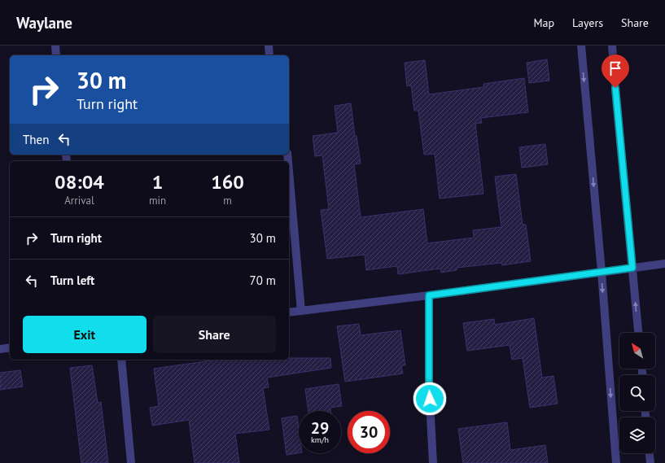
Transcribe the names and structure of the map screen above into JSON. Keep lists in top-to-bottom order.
{
  "north": "top left",
  "page": {
    "header": "Waylane",
    "nav": ["Map", "Layers", "Share"],
    "turn": ["30 m", "Turn right"],
    "then": "Then",
    "eta": [
      "08:04",
      "Arrival",
      "1",
      "min",
      "160",
      "m"
    ],
    "list": [
      {
        "name": "Turn right",
        "value": "30 m"
      },
      {
        "name": "Turn left",
        "value": "70 m"
      }
    ],
    "buttons": ["Exit", "Share"],
    "speed": "29 km/h",
    "limit": "30"
  }
}
